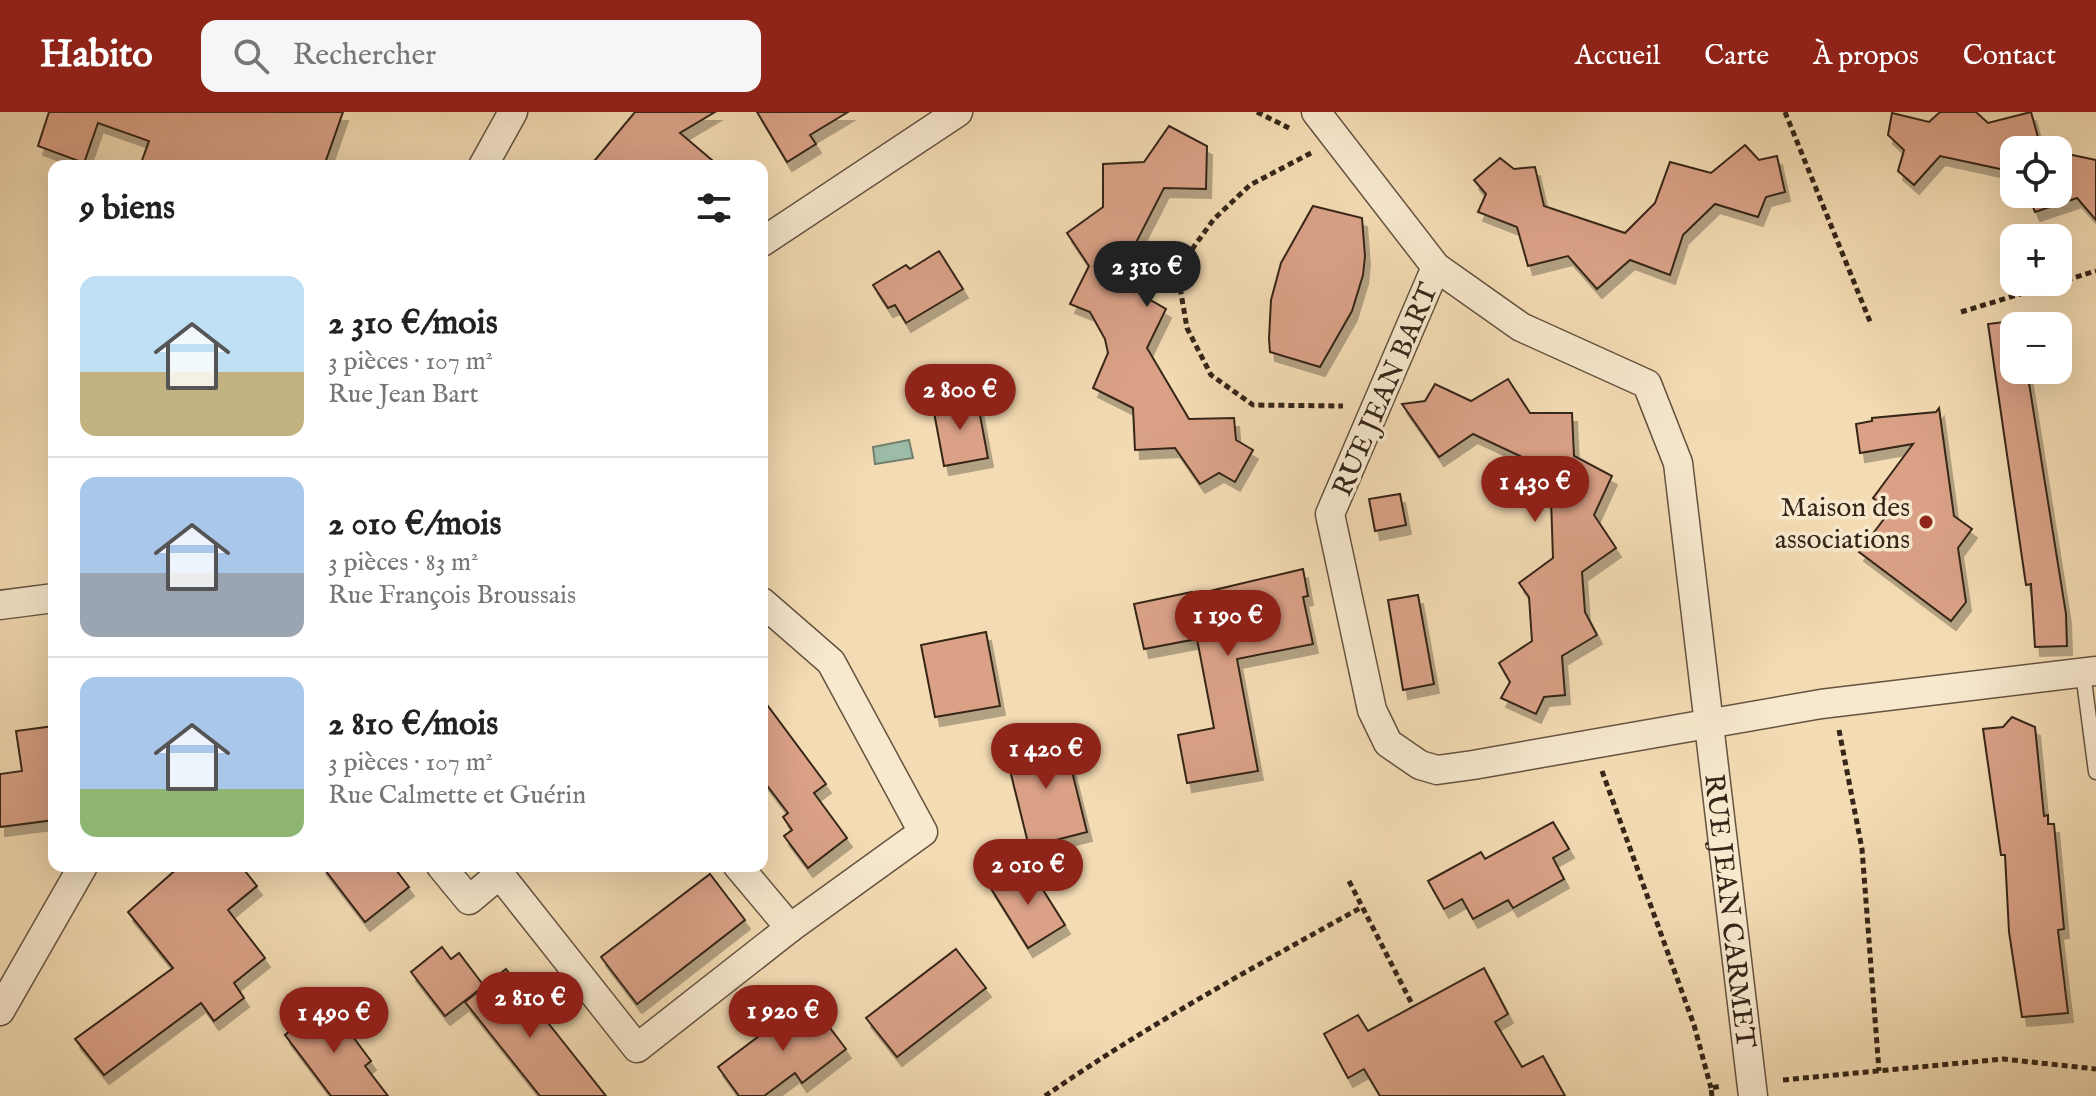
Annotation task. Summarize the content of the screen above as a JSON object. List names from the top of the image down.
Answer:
{
  "streets": {
    "street": ["RUE JEAN BART", "RUE JEAN CARMET"]
  },
  "crossings": [
    ["RUE JEAN BART", "RUE JEAN CARMET"]
  ],
  "places": ["Maison des associations"],
  "page": {
    "header": "Habito",
    "search": "Rechercher",
    "nav": [
      "Accueil",
      "Carte",
      "À propos",
      "Contact"
    ],
    "map_buttons": ["+", "−"],
    "heading": "9 biens",
    "price": [
      "2 310 €",
      "2 800 €",
      "1 430 €",
      "1 190 €",
      "1 420 €",
      "2 010 €",
      "2 810 €",
      "1 920 €",
      "1 490 €"
    ],
    "list": [
      {
        "name": "2 310 €/mois",
        "note": "3 pièces · 107 m² · Rue Jean Bart"
      },
      {
        "name": "2 010 €/mois",
        "note": "3 pièces · 83 m² · Rue François Broussais"
      },
      {
        "name": "2 810 €/mois",
        "note": "3 pièces · 107 m² · Rue Calmette et Guérin"
      }
    ]
  }
}
